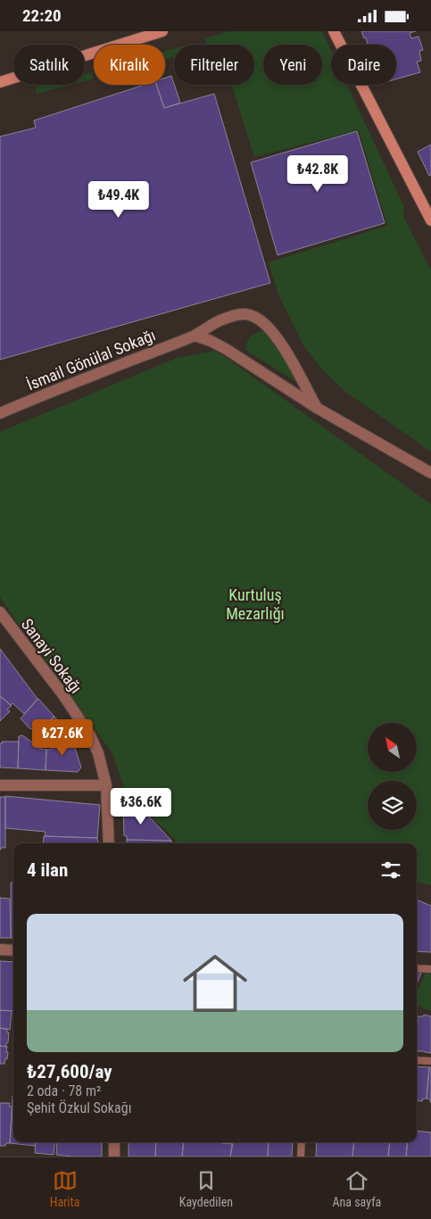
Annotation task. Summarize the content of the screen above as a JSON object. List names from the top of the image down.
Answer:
{
  "streets": {
    "street": ["İsmail Gönülal Sokağı", "Sanayi Sokağı"]
  },
  "parks": ["Kurtuluş Mezarlığı"],
  "north": "top left",
  "page": {
    "status": "22:20",
    "chip": [
      "Satılık",
      "Kiralık",
      "Filtreler",
      "Yeni",
      "Daire"
    ],
    "price": [
      "₺42.8K",
      "₺49.4K",
      "₺27.6K",
      "₺36.6K"
    ],
    "heading": "4 ilan",
    "list": [
      {
        "name": "₺27,600/ay",
        "note": "2 oda · 78 m² · Şehit Özkul Sokağı"
      }
    ],
    "tabs": ["Harita", "Kaydedilen", "Ana sayfa"]
  }
}
